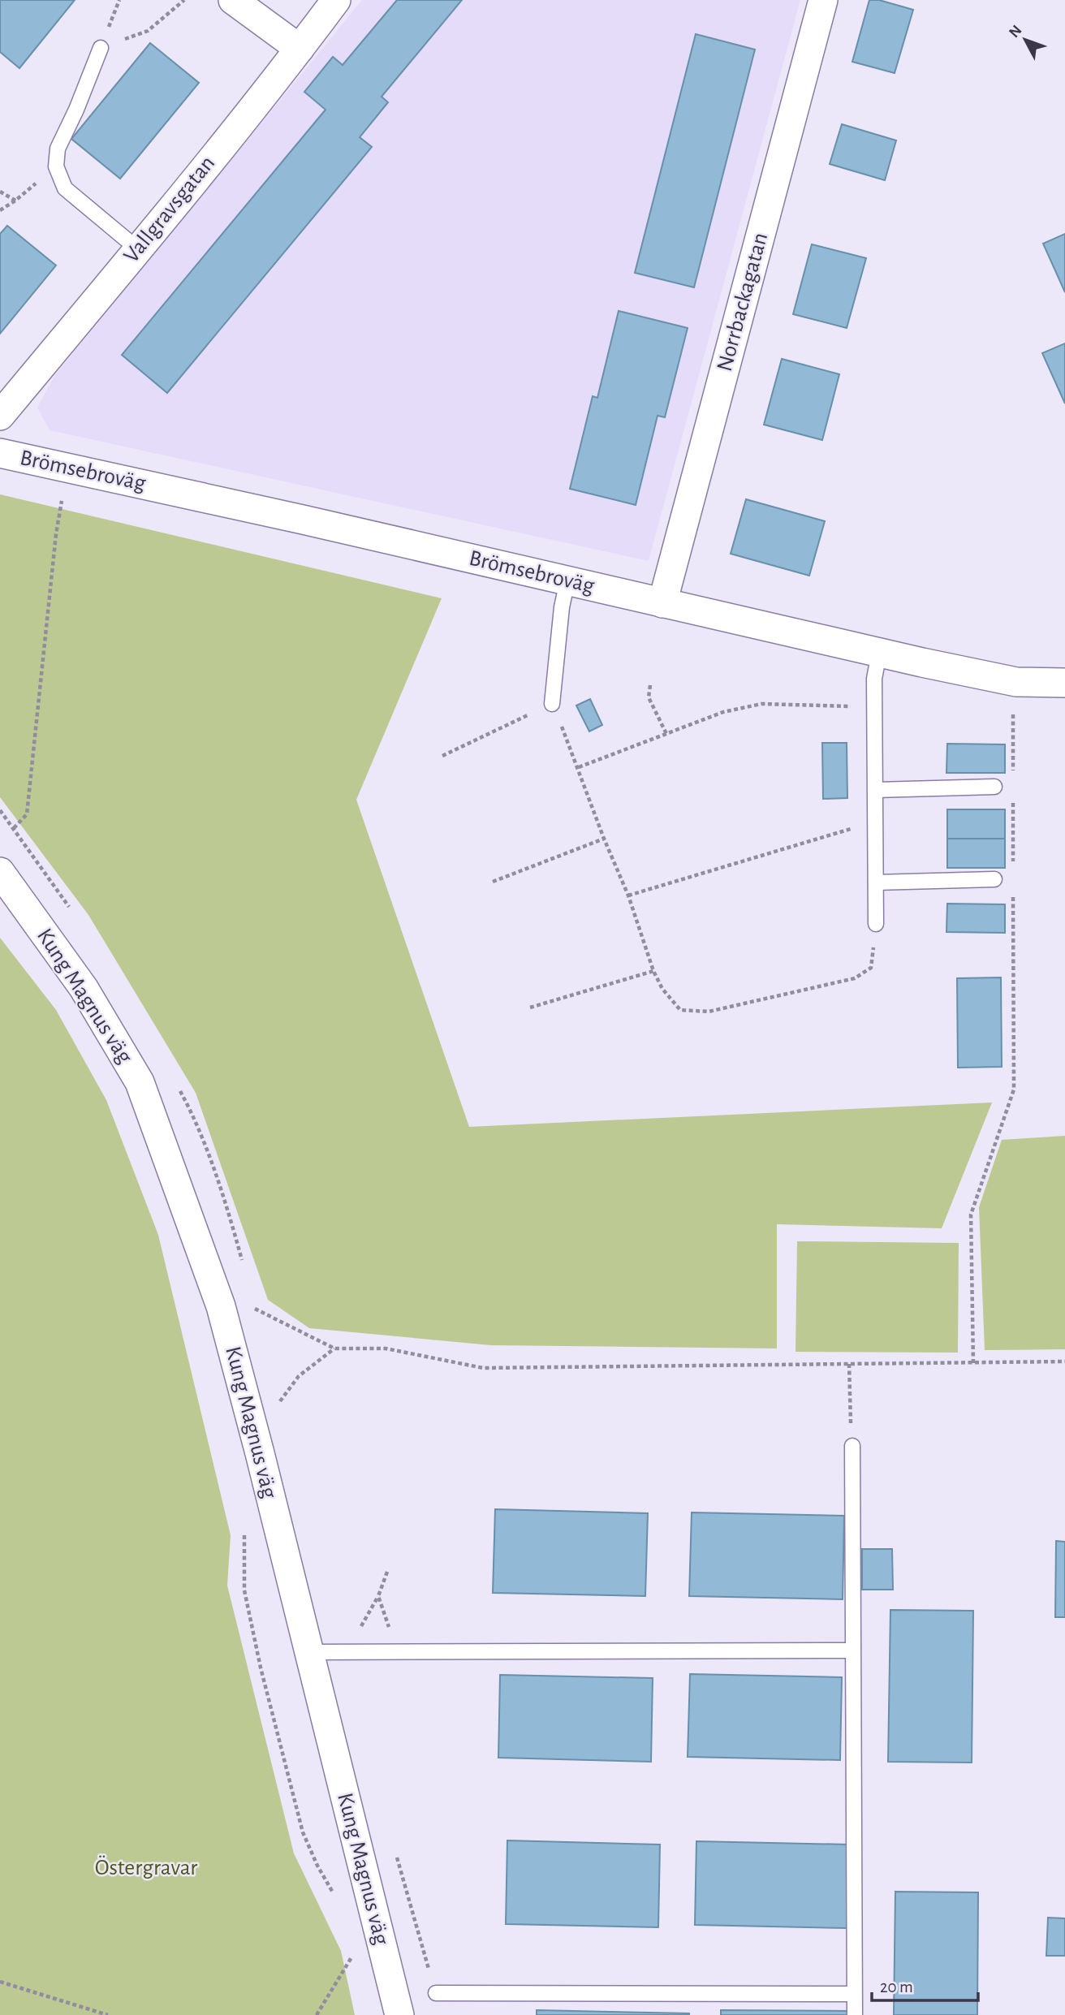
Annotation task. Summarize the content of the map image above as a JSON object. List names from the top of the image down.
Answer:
{
  "streets": {
    "street": [
      "Vallgravsgatan",
      "Norrbackagatan",
      "Brömsebroväg",
      "Kung Magnus väg"
    ]
  },
  "crossings": [
    ["Norrbackagatan", "Brömsebroväg"]
  ],
  "parks": ["Östergravar"],
  "scale_bar": "20 m",
  "north": "top left"
}
